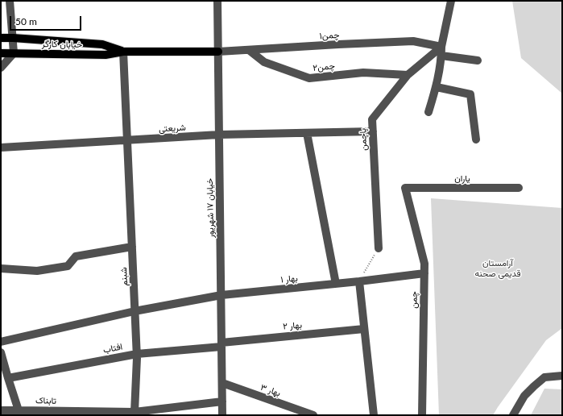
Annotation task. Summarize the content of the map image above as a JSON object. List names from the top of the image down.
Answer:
{
  "streets": {
    "main road": ["خیابان کارگر"],
    "street": [
      "چمن۱",
      "چمن۲",
      "شریعتی",
      "پاچمن",
      "یاران",
      "خیابان ۱۷ شهریور",
      "شبنم",
      "بهار ۱",
      "چمن",
      "بهار ۲",
      "افتاب",
      "بهار ۳",
      "تابناک"
    ]
  },
  "crossings": [
    ["چمن۱", "خیابان کارگر"],
    ["چمن۱", "چمن۲"],
    ["چمن۱", "پاچمن"],
    ["چمن۱", "خیابان ۱۷ شهریور"],
    ["خیابان کارگر", "خیابان ۱۷ شهریور"],
    ["خیابان کارگر", "شبنم"],
    ["چمن۲", "پاچمن"],
    ["شریعتی", "پاچمن"],
    ["شریعتی", "خیابان ۱۷ شهریور"],
    ["شریعتی", "شبنم"],
    ["یاران", "چمن"],
    ["خیابان ۱۷ شهریور", "بهار ۱"],
    ["خیابان ۱۷ شهریور", "بهار ۲"],
    ["خیابان ۱۷ شهریور", "افتاب"],
    ["خیابان ۱۷ شهریور", "بهار ۳"],
    ["شبنم", "بهار ۱"],
    ["شبنم", "افتاب"],
    ["شبنم", "تابناک"],
    ["بهار ۱", "چمن"],
    ["بهار ۲", "افتاب"]
  ],
  "parks": ["آرامستان قدیمی صحنه"],
  "scale_bar": "50 m"
}
